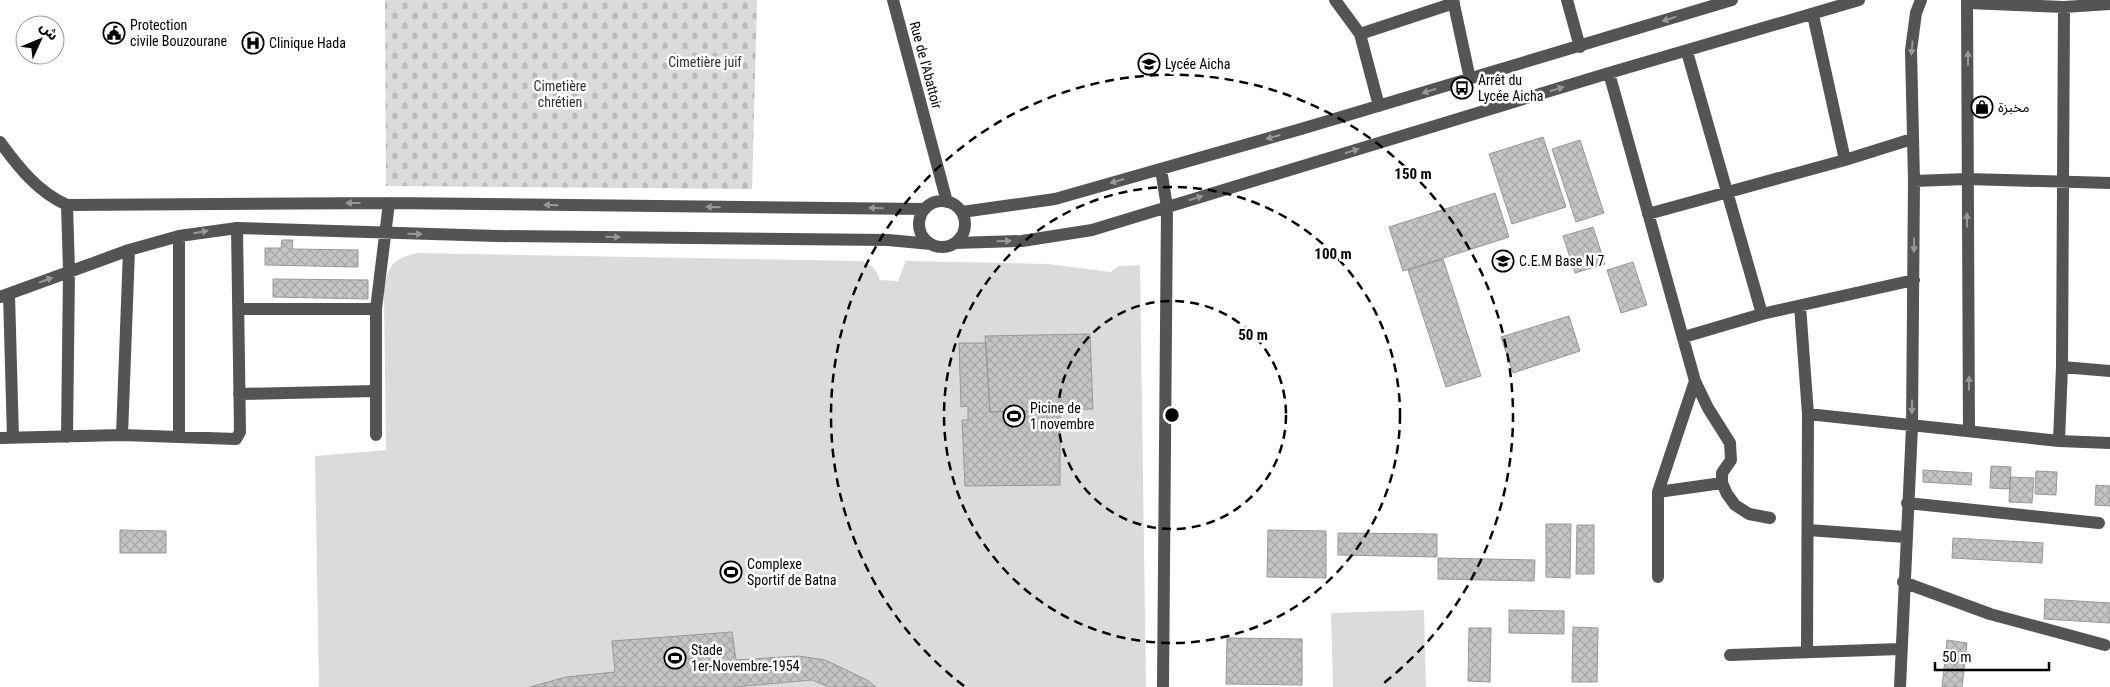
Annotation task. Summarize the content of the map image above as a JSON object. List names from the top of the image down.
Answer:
{
  "streets": {
    "street": ["Rue de l'Abattoir"]
  },
  "parks": ["Cimetière juif", "Cimetière chrétien"],
  "places": {
    "public building": ["Protection civile Bouzourane"],
    "hospital": ["Clinique Hada"],
    "school or university": ["Lycée Aicha", "C.E.M Base N 7"],
    "bus stop": ["Arrêt du Lycée Aicha"],
    "shop": ["مخبزة"],
    "sports": ["Picine de 1 novembre", "Complexe Sportif de Batna", "Stade 1er-Novembre-1954"]
  },
  "scale_bar": "50 m",
  "north": "top right",
  "rings": ["150 m", "100 m", "50 m"]
}
